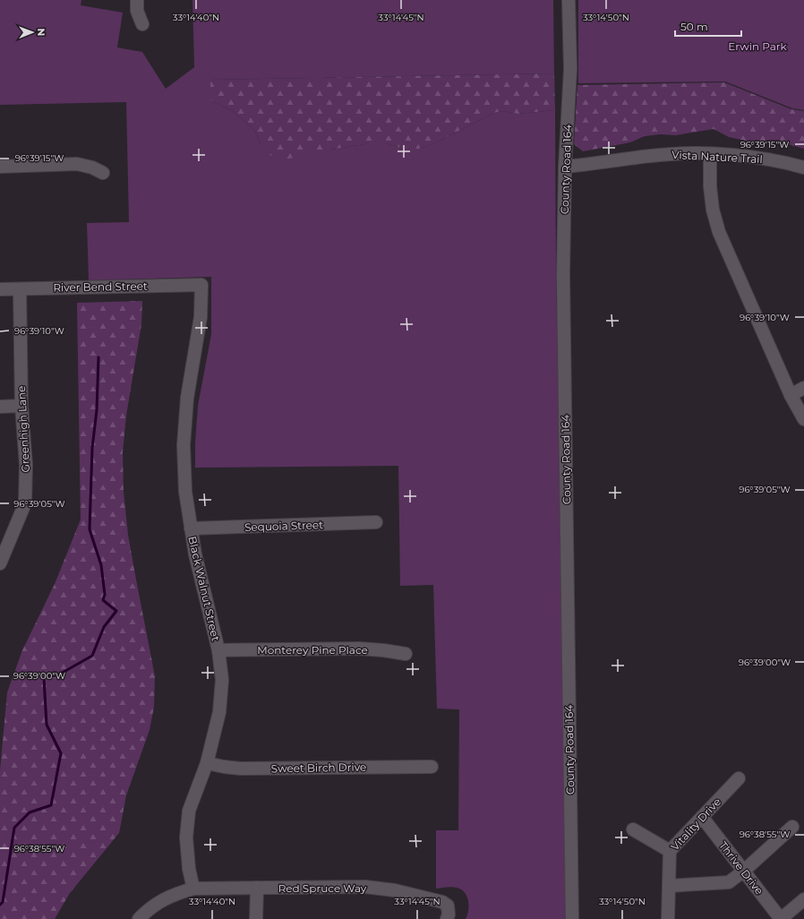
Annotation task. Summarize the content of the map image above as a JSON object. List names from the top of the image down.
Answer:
{
  "streets": {
    "street": [
      "Vista Nature Trail",
      "County Road 164",
      "River Bend Street",
      "Greenhigh Lane",
      "Sequoia Street",
      "Black Walnut Street",
      "Monterey Pine Place",
      "Sweet Birch Drive",
      "Vitality Drive",
      "Thrive Drive",
      "Red Spruce Way"
    ]
  },
  "crossings": [
    ["Vista Nature Trail", "County Road 164"],
    ["River Bend Street", "Greenhigh Lane"],
    ["River Bend Street", "Black Walnut Street"],
    ["Sequoia Street", "Black Walnut Street"],
    ["Black Walnut Street", "Monterey Pine Place"],
    ["Black Walnut Street", "Sweet Birch Drive"],
    ["Black Walnut Street", "Red Spruce Way"],
    ["Vitality Drive", "Thrive Drive"]
  ],
  "parks": ["Erwin Park"],
  "scale_bar": "50 m",
  "north": "right",
  "coordinates": [
    "33°14'40\"N",
    "33°14'45\"N",
    "33°14'50\"N",
    "96°39'15\"W",
    "96°39'10\"W",
    "96°39'05\"W",
    "96°39'00\"W",
    "96°38'55\"W"
  ]
}
